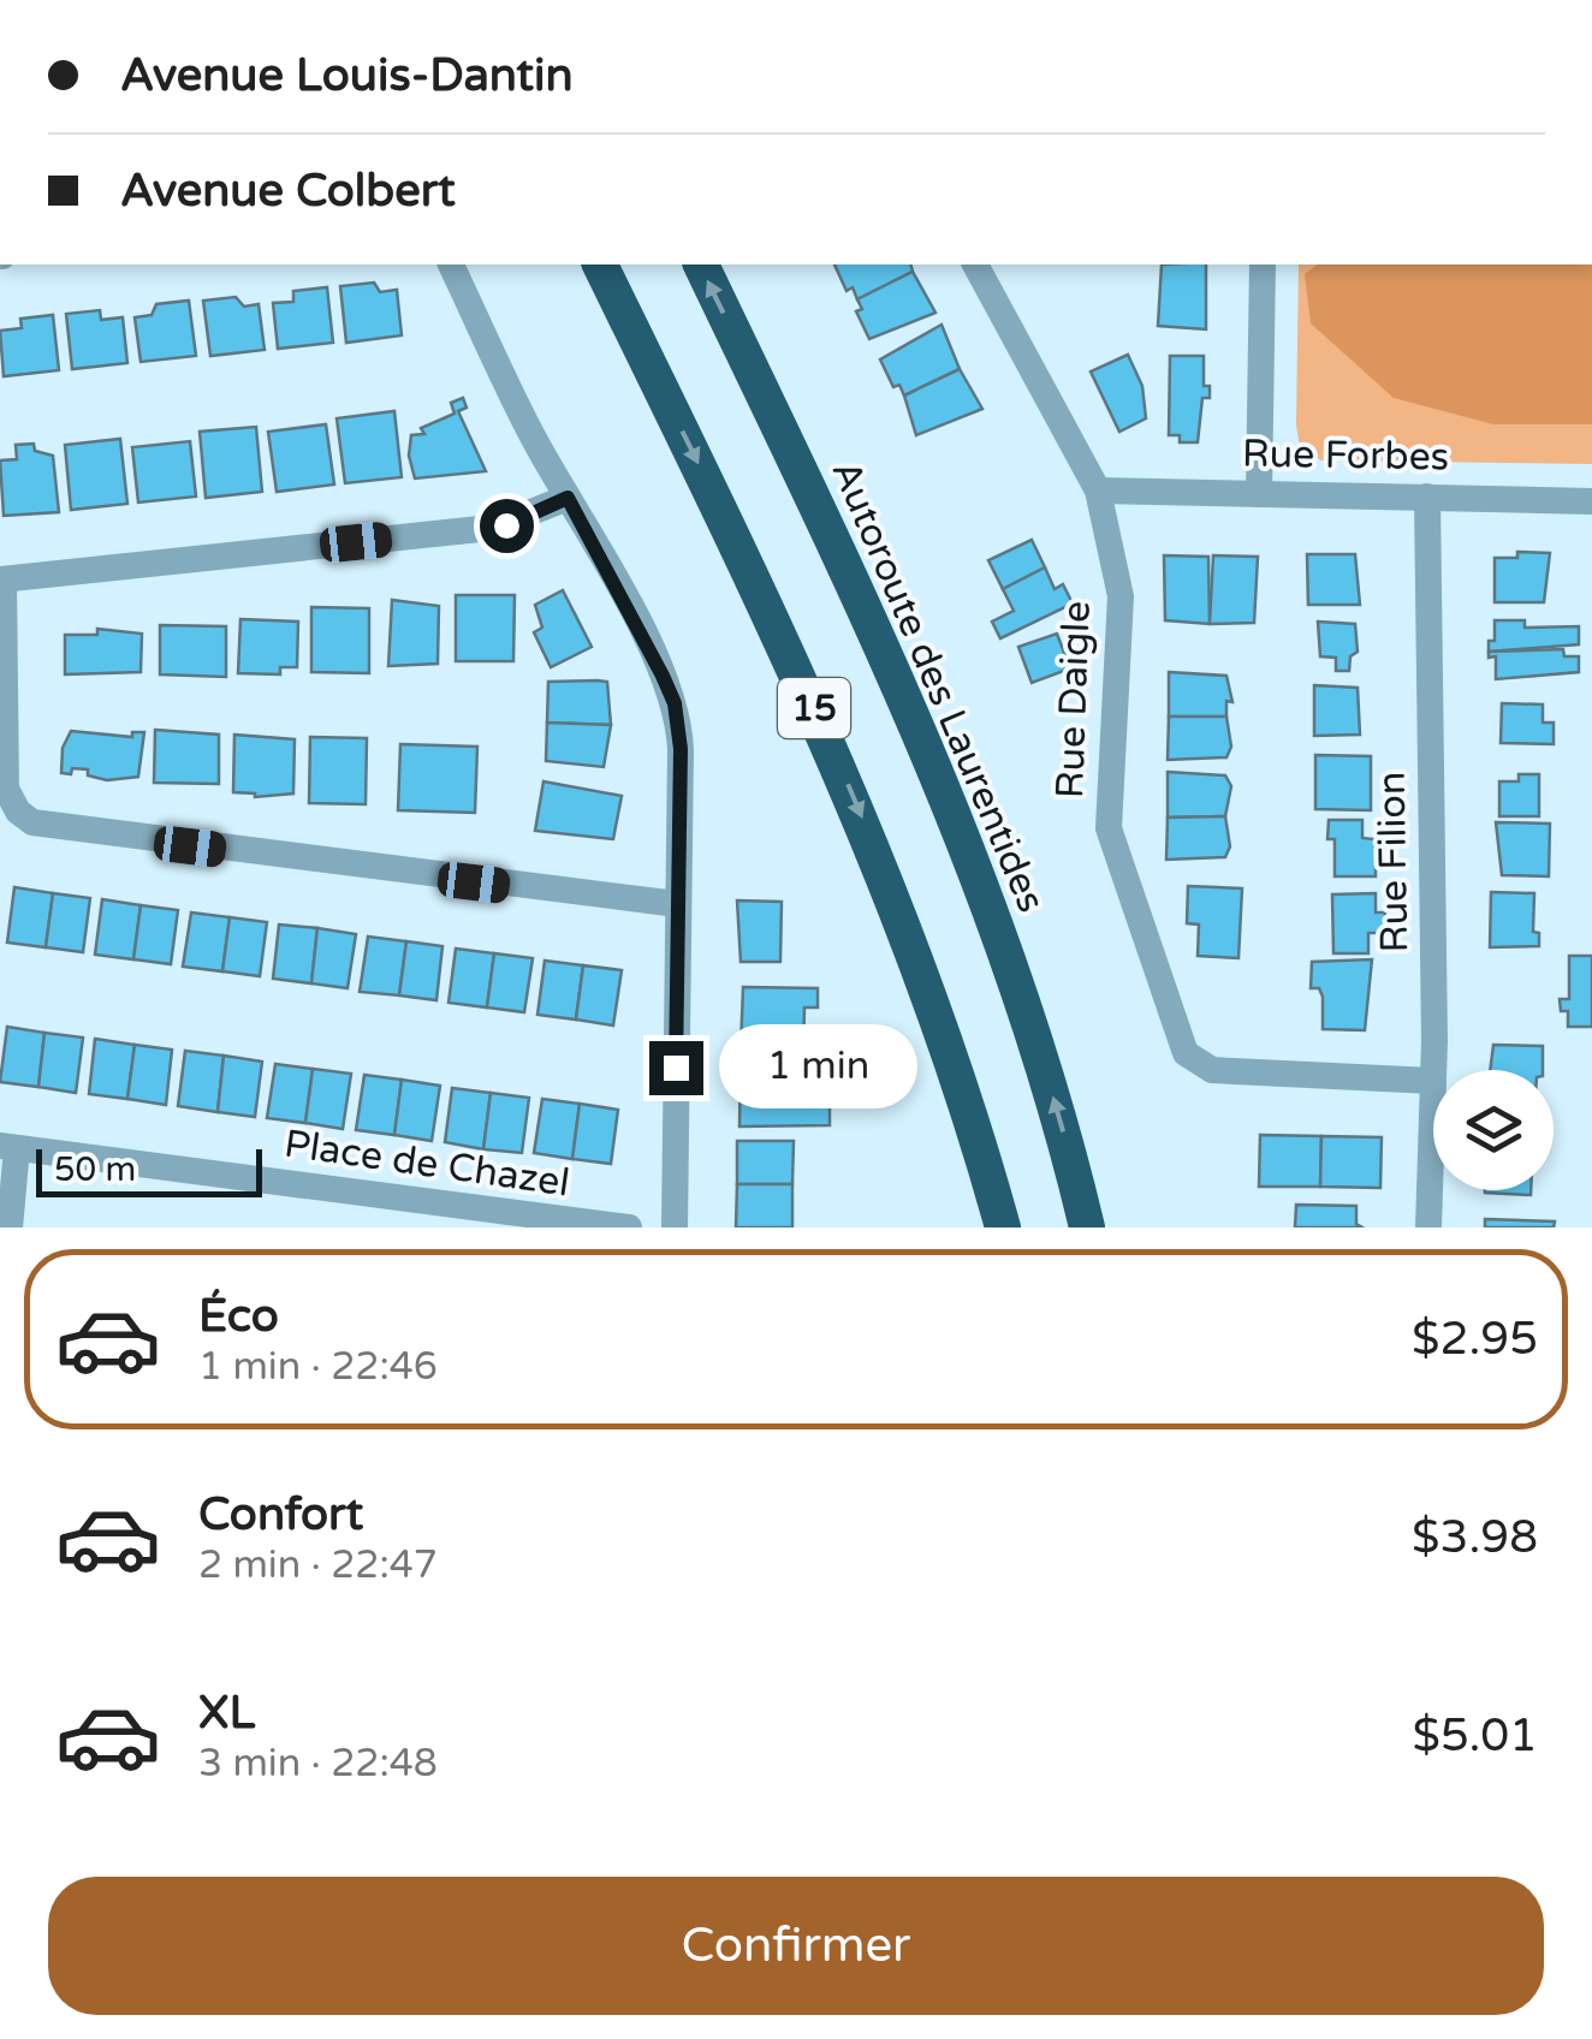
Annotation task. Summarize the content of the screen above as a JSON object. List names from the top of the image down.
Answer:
{
  "streets": {
    "highway": ["Autoroute des Laurentides", "15"],
    "street": [
      "Rue Forbes",
      "Rue Daigle",
      "Rue Filion",
      "Place de Chazel"
    ]
  },
  "crossings": [
    ["Rue Forbes", "Rue Daigle"],
    ["Rue Forbes", "Rue Filion"],
    ["Rue Daigle", "Rue Filion"]
  ],
  "scale_bar": "50 m",
  "page": {
    "banner": ["Avenue Louis-Dantin", "Avenue Colbert"],
    "bubble": "1 min",
    "scale": "50 m",
    "list": [
      {
        "name": "Éco",
        "note": "1 min · 22:46",
        "value": "$2.95"
      },
      {
        "name": "Confort",
        "note": "2 min · 22:47",
        "value": "$3.98"
      },
      {
        "name": "XL",
        "note": "3 min · 22:48",
        "value": "$5.01"
      }
    ],
    "buttons": "Confirmer"
  }
}
